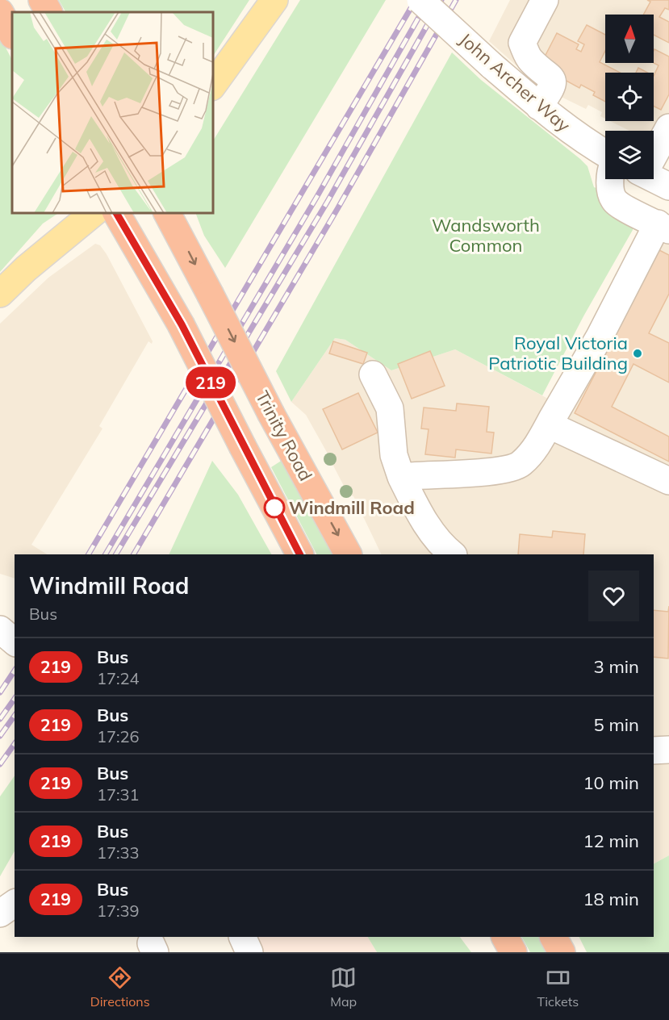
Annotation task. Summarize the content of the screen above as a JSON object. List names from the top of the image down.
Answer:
{
  "streets": {
    "highway": ["Trinity Road"],
    "street": ["John Archer Way"]
  },
  "parks": ["Wandsworth Common"],
  "places": ["Royal Victoria Patriotic Building", "Windmill Road"],
  "lines": ["bus line 219"],
  "north": "top",
  "page": {
    "on_map": "219",
    "heading": ["Windmill Road", "Bus"],
    "list": [
      {
        "mark": "219",
        "name": "Bus",
        "note": "17:24",
        "value": "3 min"
      },
      {
        "mark": "219",
        "name": "Bus",
        "note": "17:26",
        "value": "5 min"
      },
      {
        "mark": "219",
        "name": "Bus",
        "note": "17:31",
        "value": "10 min"
      },
      {
        "mark": "219",
        "name": "Bus",
        "note": "17:33",
        "value": "12 min"
      },
      {
        "mark": "219",
        "name": "Bus",
        "note": "17:39",
        "value": "18 min"
      }
    ],
    "tabs": ["Directions", "Map", "Tickets"]
  }
}
